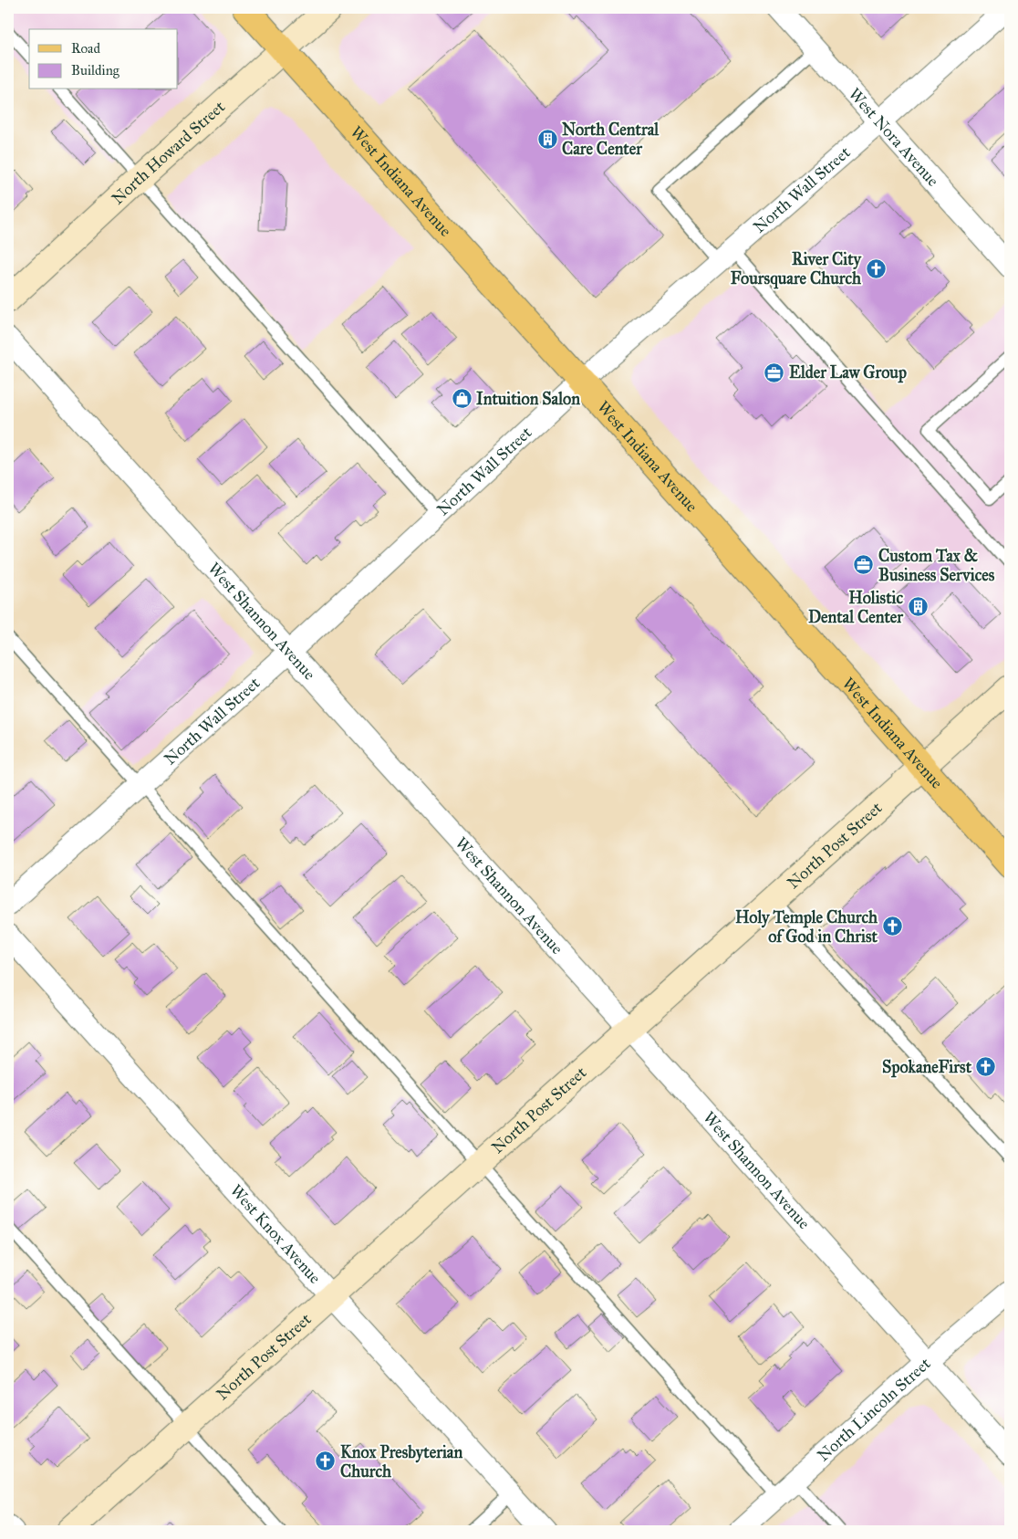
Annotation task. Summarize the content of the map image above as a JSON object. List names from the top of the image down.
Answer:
{
  "streets": {
    "main road": ["West Indiana Avenue"],
    "street": [
      "West Nora Avenue",
      "North Howard Street",
      "North Wall Street",
      "West Shannon Avenue",
      "North Post Street",
      "West Knox Avenue",
      "North Lincoln Street"
    ]
  },
  "crossings": [
    ["West Nora Avenue", "North Wall Street"],
    ["North Howard Street", "West Indiana Avenue"],
    ["West Indiana Avenue", "North Wall Street"],
    ["West Indiana Avenue", "North Post Street"],
    ["North Wall Street", "West Shannon Avenue"],
    ["West Shannon Avenue", "North Post Street"],
    ["West Shannon Avenue", "North Lincoln Street"],
    ["North Post Street", "West Knox Avenue"]
  ],
  "places": {
    "building": ["North Central Care Center", "Holistic Dental Center"],
    "church": [
      "River City Foursquare Church",
      "Holy Temple Church of God in Christ",
      "SpokaneFirst",
      "Knox Presbyterian Church"
    ],
    "office": ["Elder Law Group", "Custom Tax & Business Services"],
    "shop": ["Intuition Salon"]
  },
  "legend": ["Road", "Building"]
}
